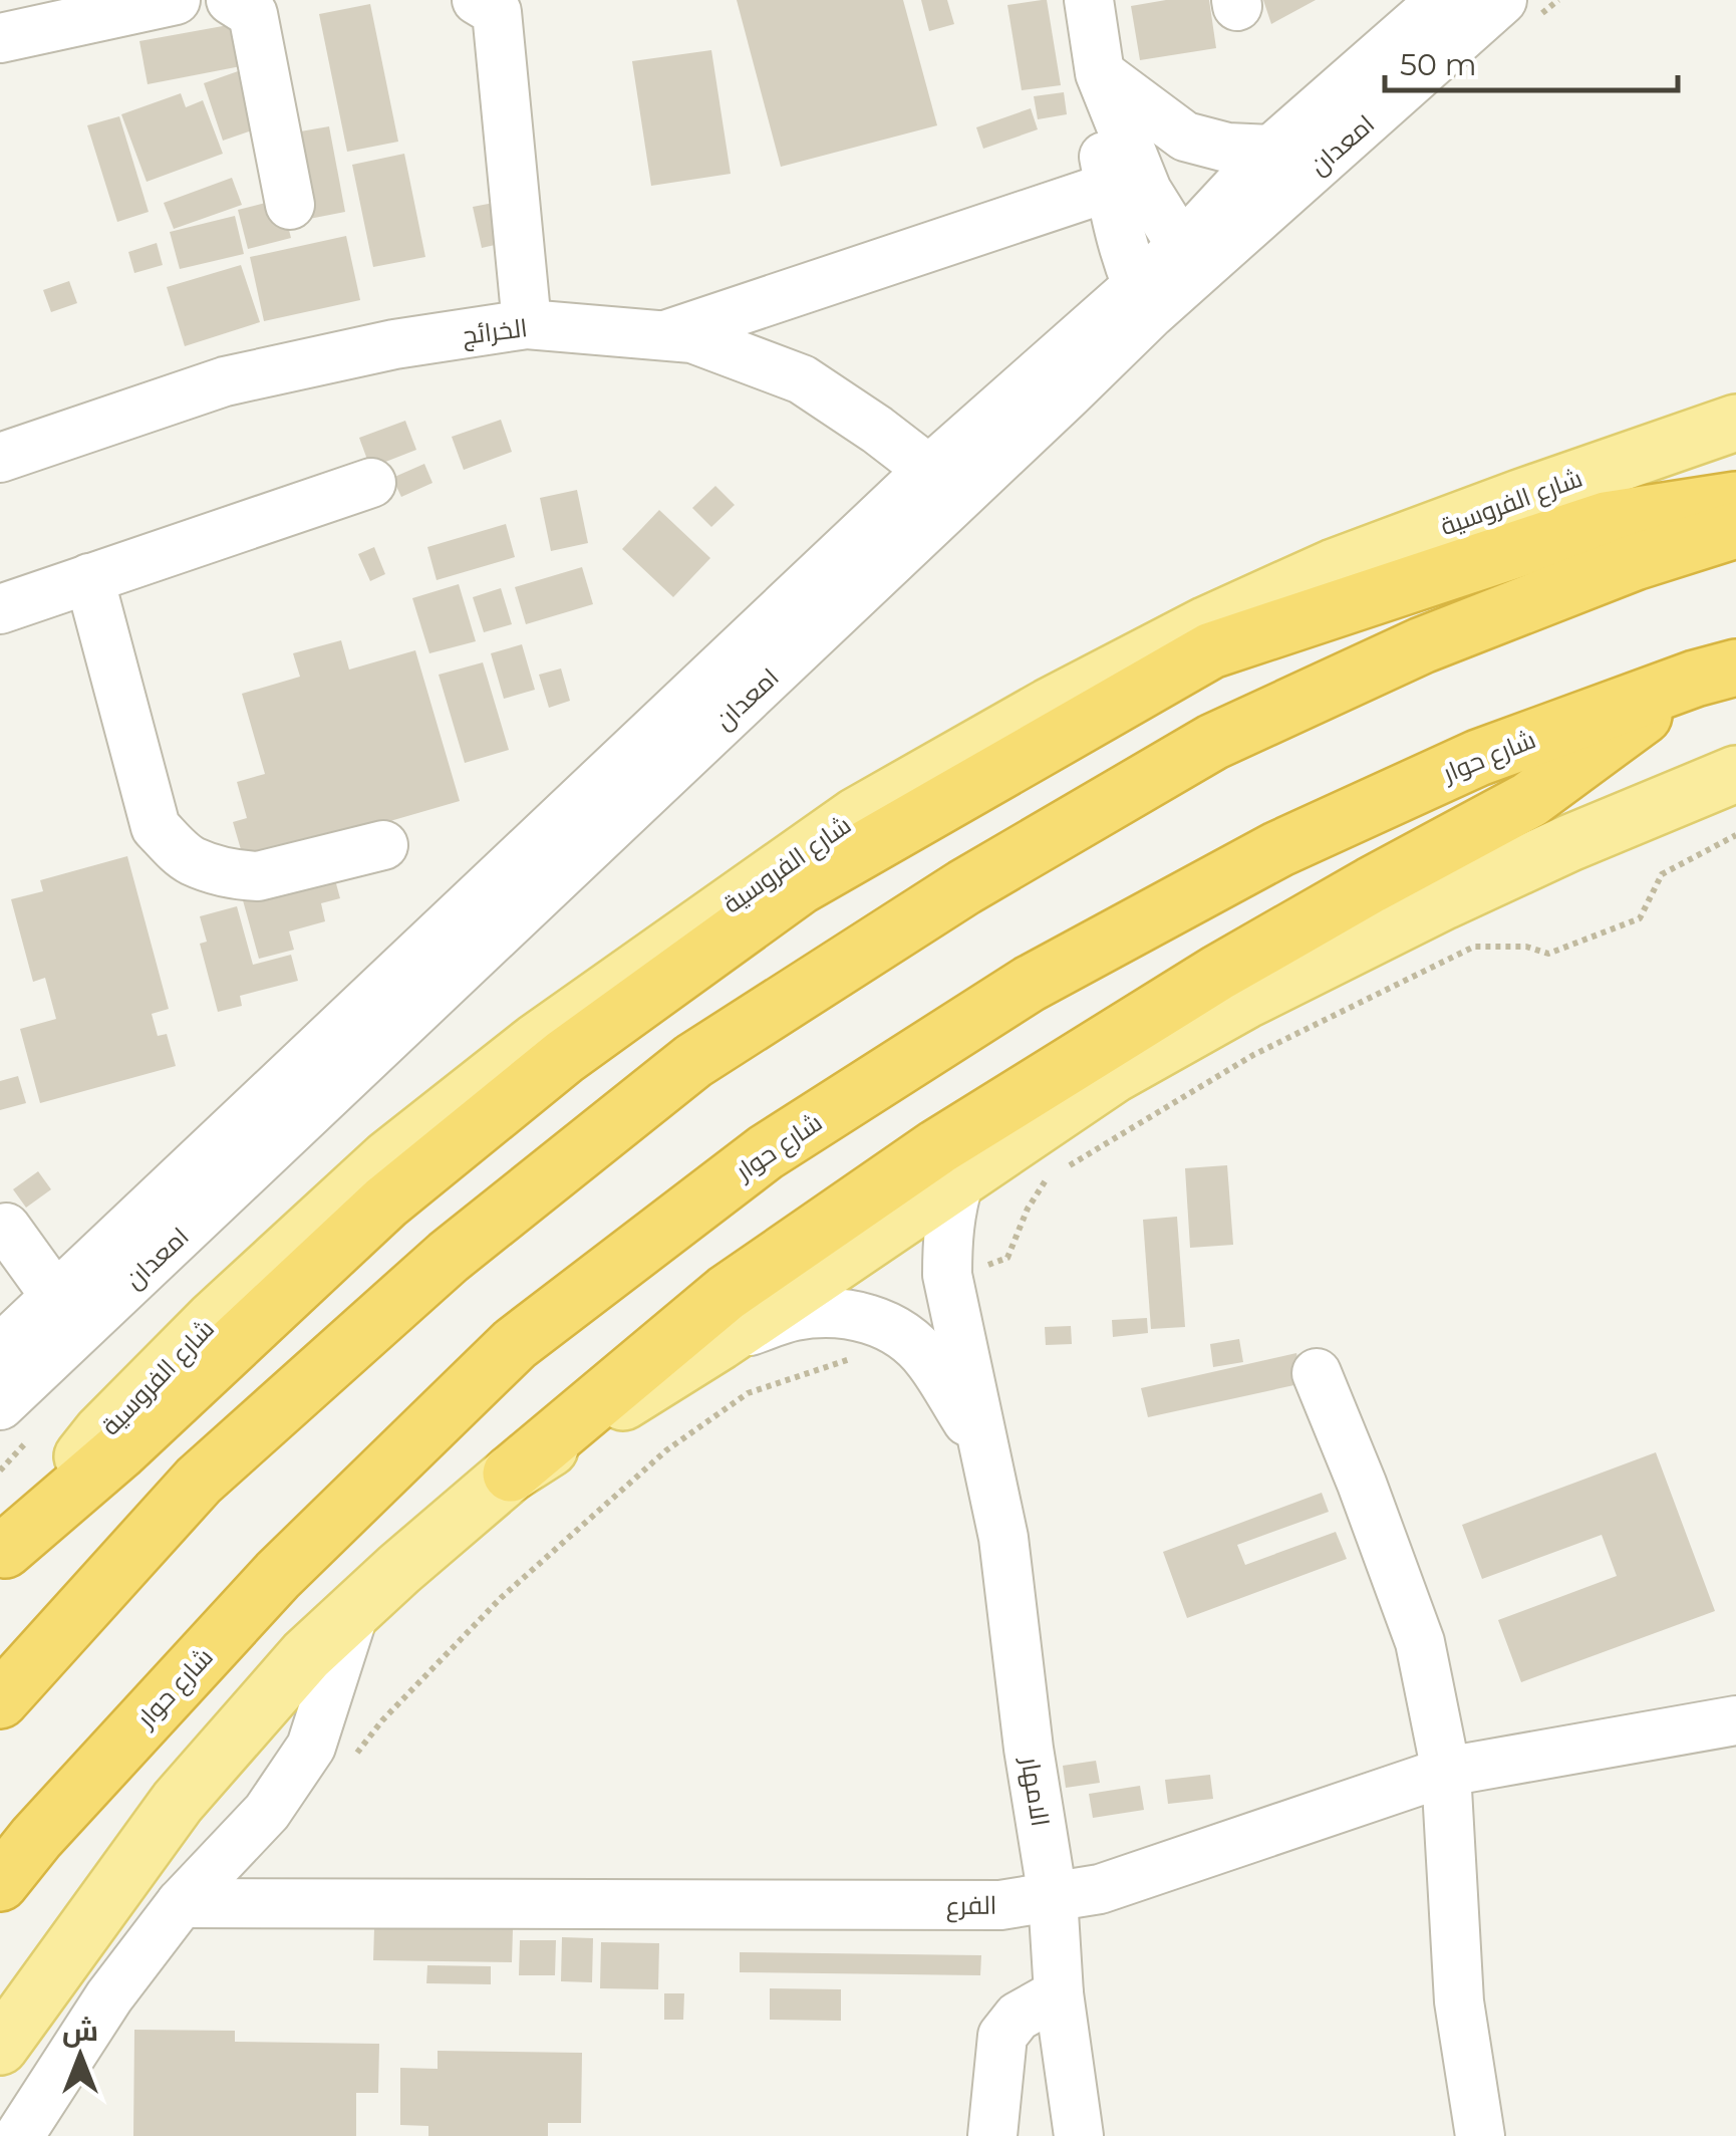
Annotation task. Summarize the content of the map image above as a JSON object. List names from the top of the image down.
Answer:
{
  "streets": {
    "highway": ["شارع حوار"],
    "main road": ["شارع الفروسية"],
    "street": [
      "امعدان",
      "الخرائج",
      "الامهار",
      "الفرع"
    ]
  },
  "crossings": [
    ["امعدان", "الخرائج"],
    ["الامهار", "الفرع"]
  ],
  "scale_bar": "50 m",
  "north": "top"
}
